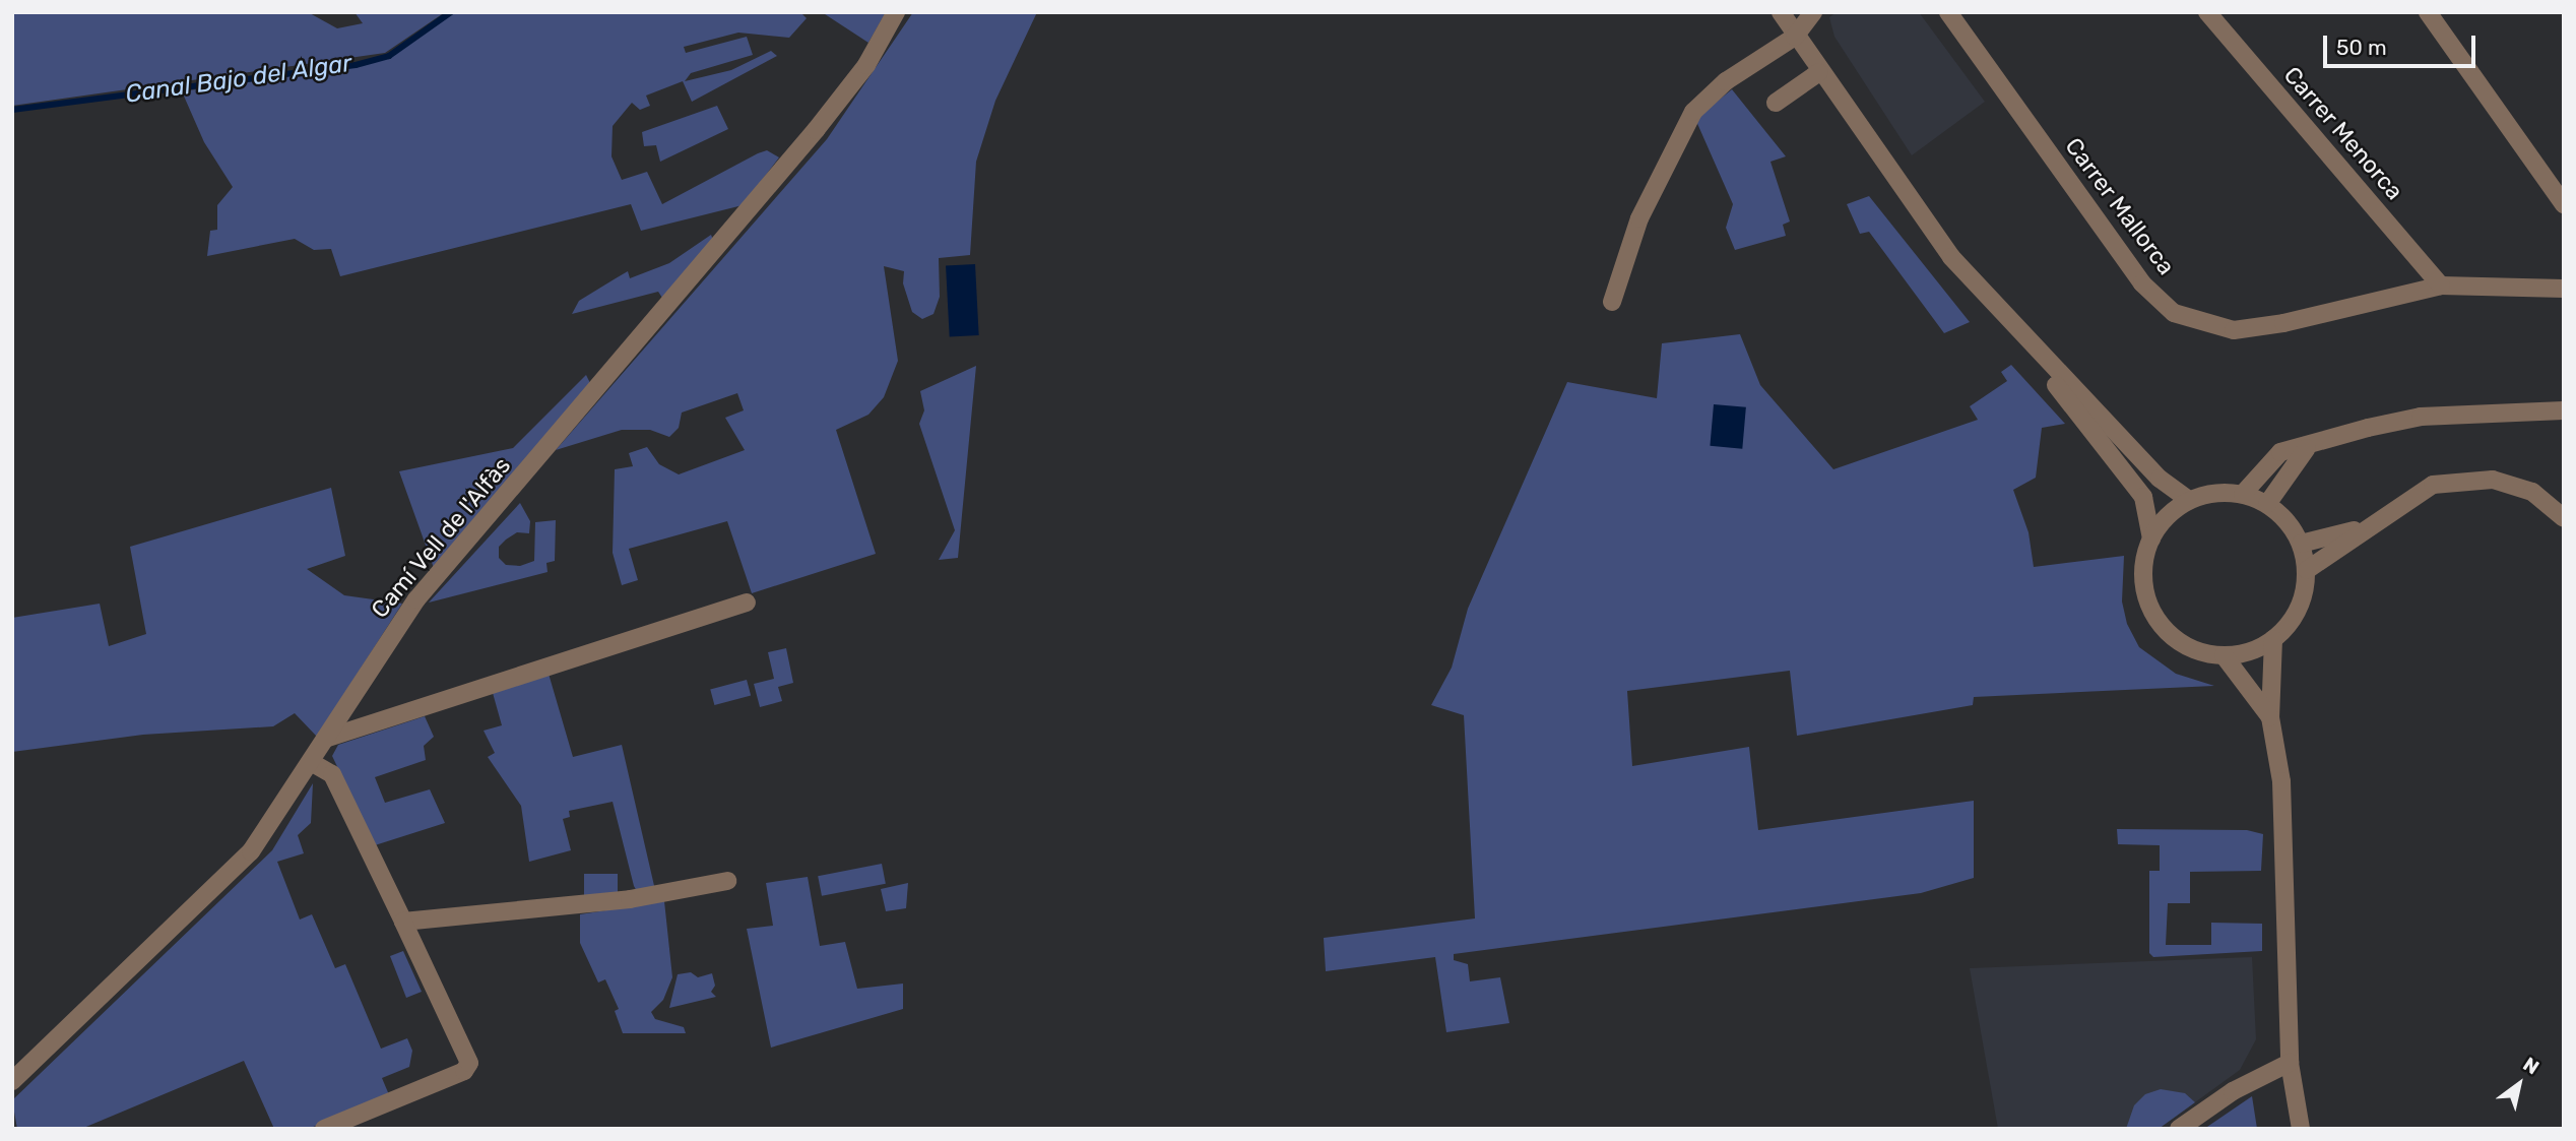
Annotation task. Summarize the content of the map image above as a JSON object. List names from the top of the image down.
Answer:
{
  "streets": {
    "street": ["Carrer Menorca", "Carrer Mallorca", "Camí Vell de l'Alfàs"]
  },
  "crossings": [
    ["Carrer Menorca", "Carrer Mallorca"]
  ],
  "water": ["Canal Bajo del Algar"],
  "scale_bar": "50 m",
  "north": "top right"
}
